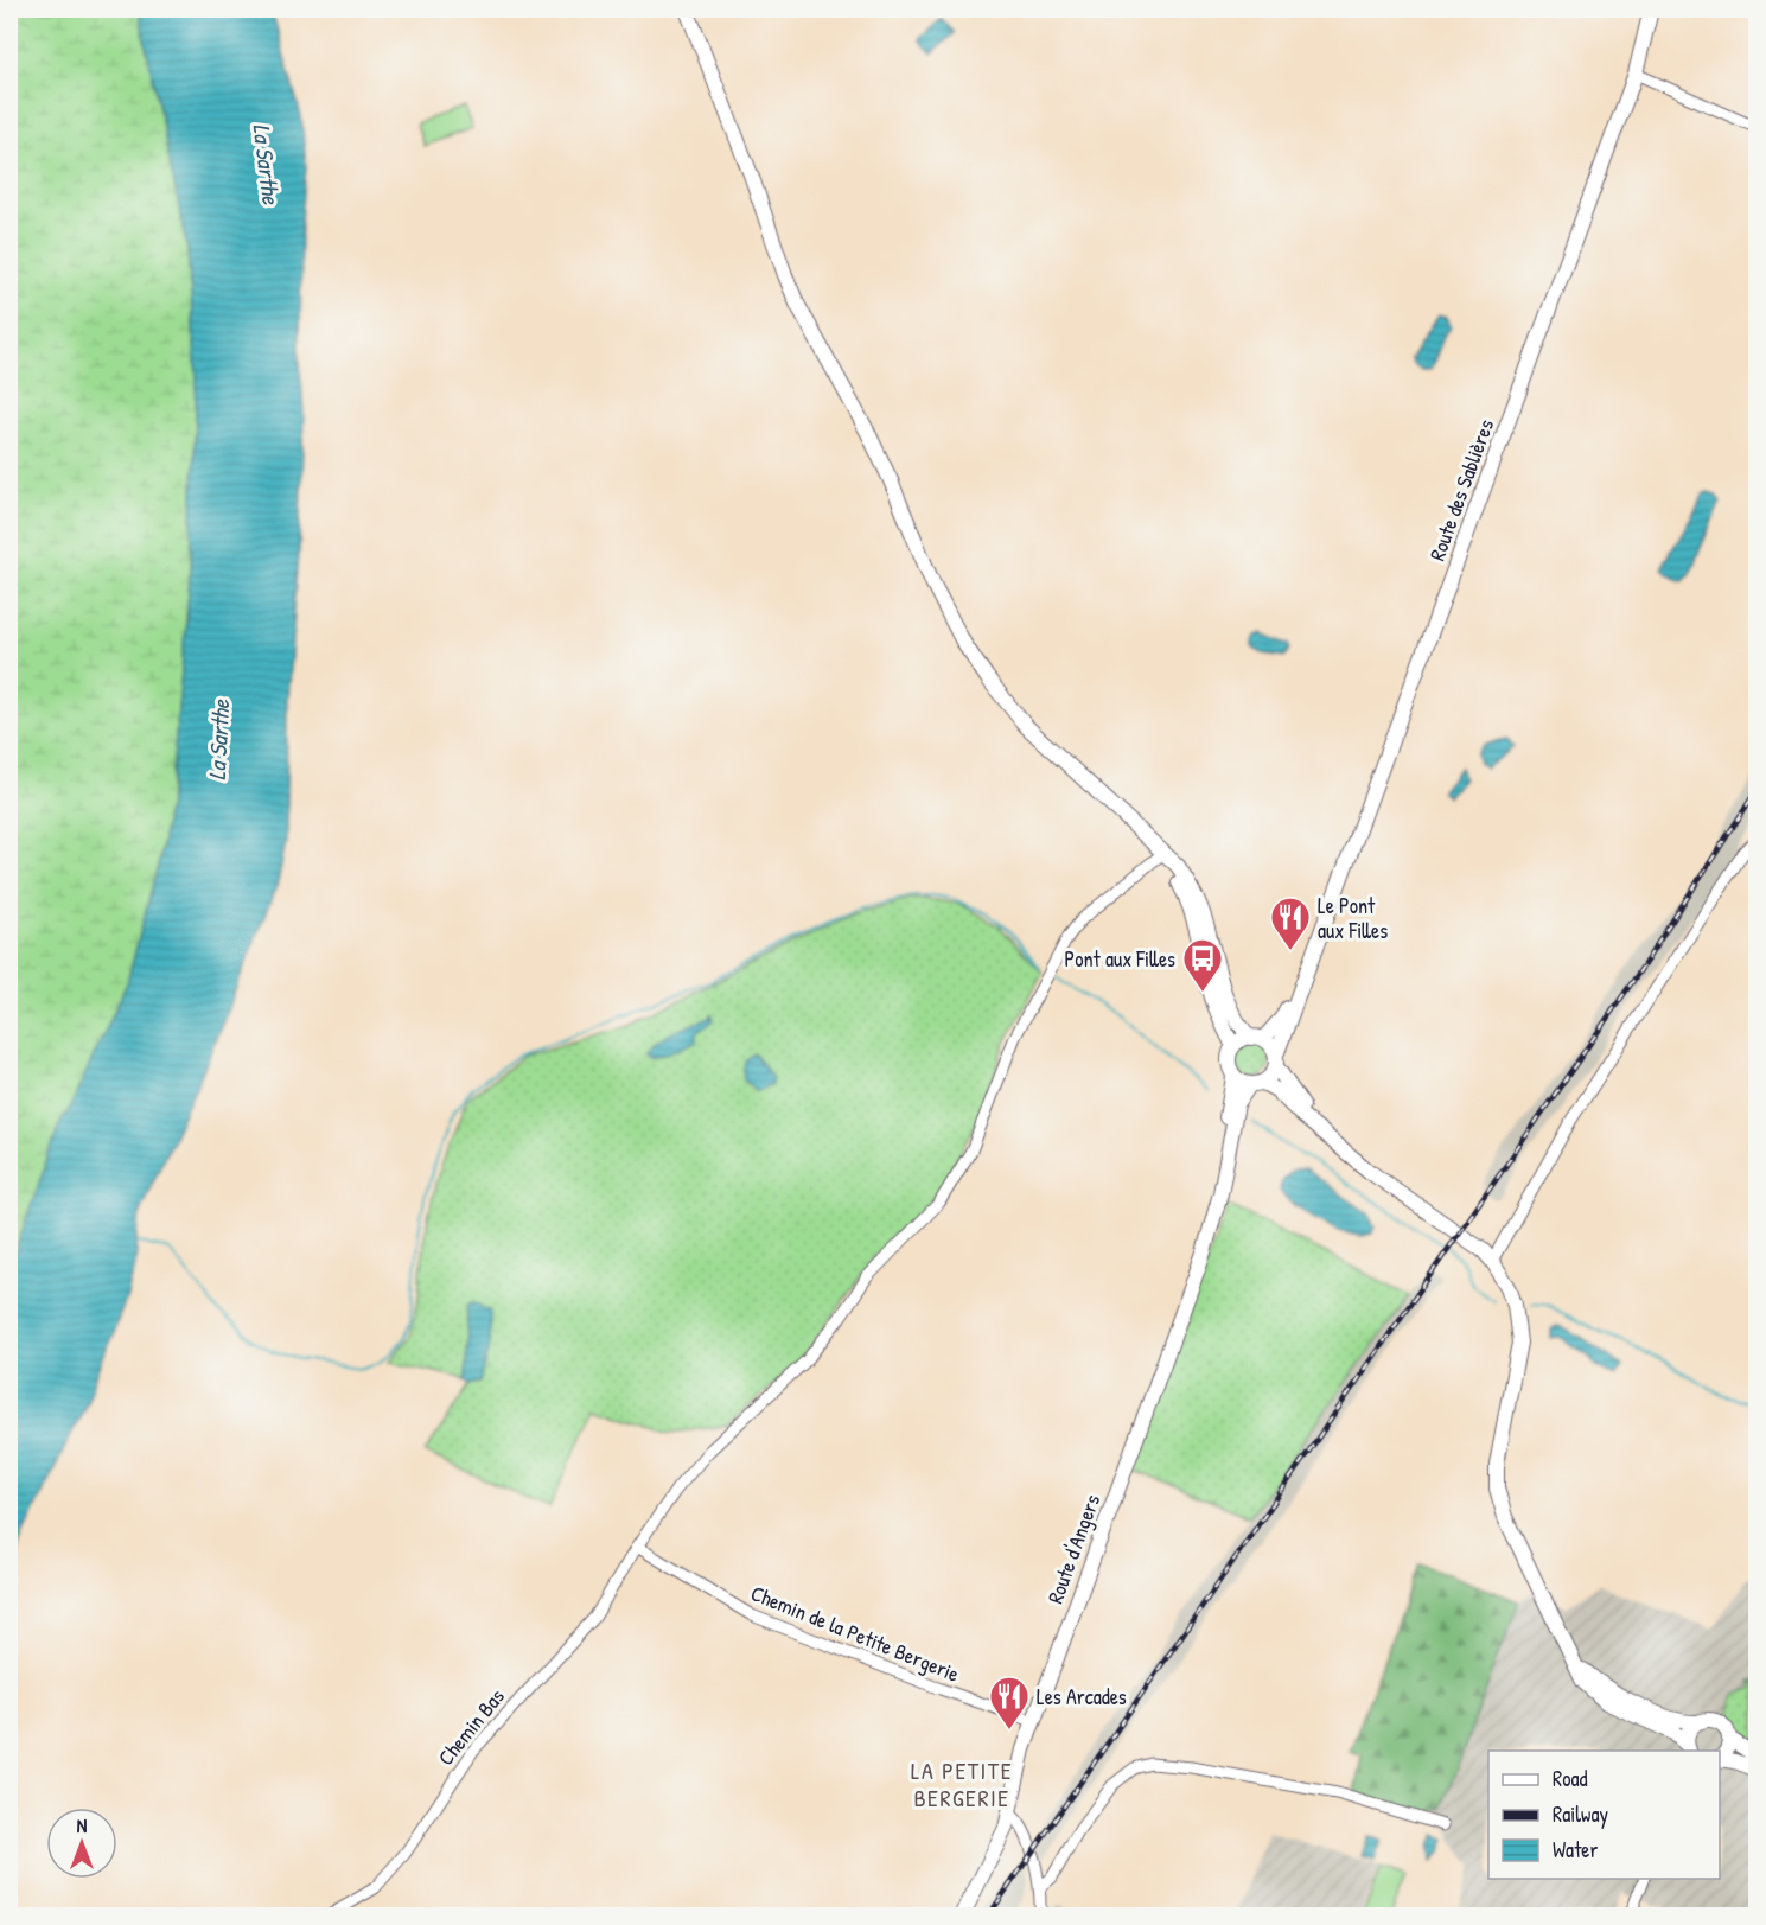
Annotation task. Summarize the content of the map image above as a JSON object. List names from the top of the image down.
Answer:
{
  "streets": {
    "street": [
      "Route des Sablières",
      "Route d'Angers",
      "Chemin de la Petite Bergerie",
      "Chemin Bas"
    ]
  },
  "crossings": [
    ["Route des Sablières", "Route d'Angers"],
    ["Route d'Angers", "Chemin de la Petite Bergerie"],
    ["Chemin de la Petite Bergerie", "Chemin Bas"]
  ],
  "districts": ["LA PETITE BERGERIE"],
  "water": ["La Sarthe"],
  "places": {
    "restaurant": ["Le Pont aux Filles", "Les Arcades"],
    "bus stop": ["Pont aux Filles"]
  },
  "legend": ["Road", "Railway", "Water"],
  "north": "top"
}
